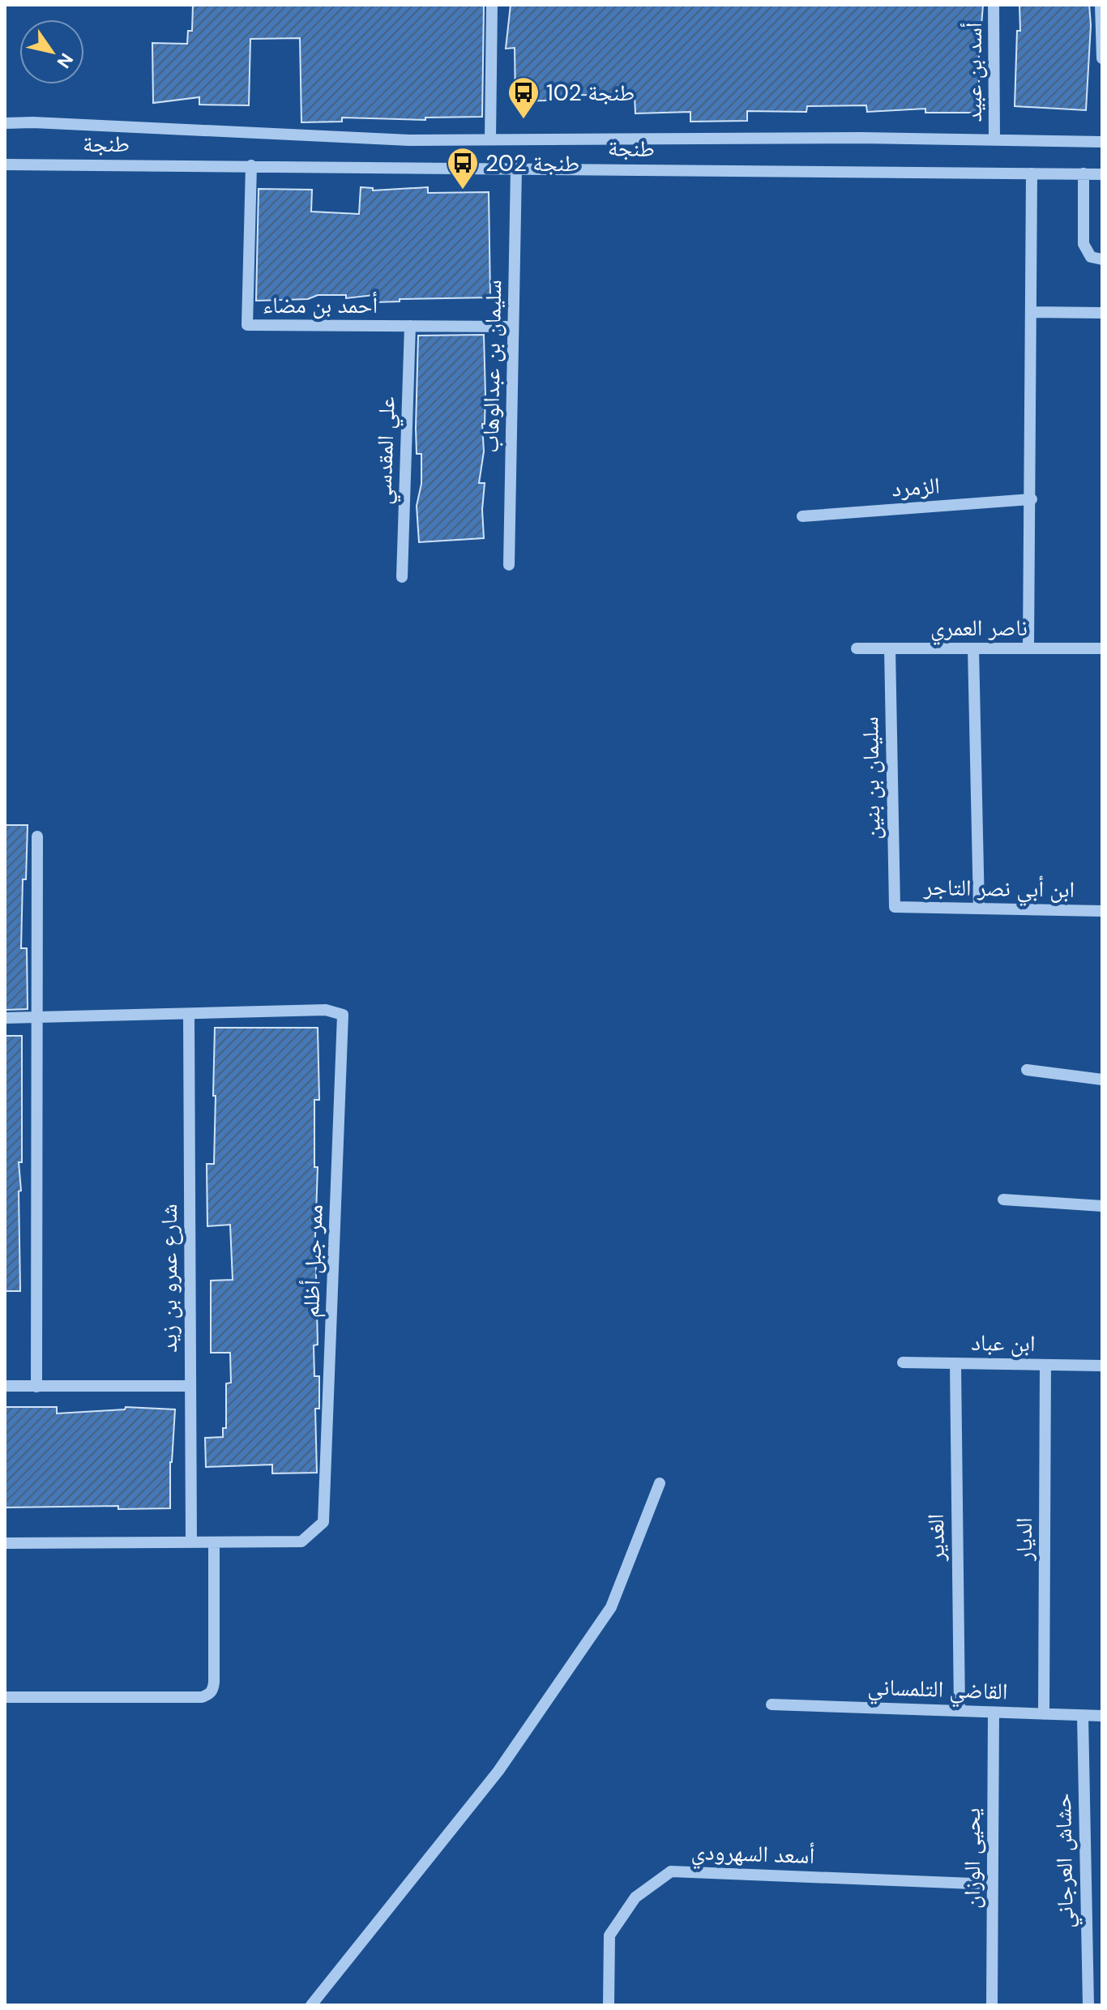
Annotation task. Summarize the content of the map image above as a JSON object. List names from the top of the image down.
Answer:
{
  "streets": {
    "street": [
      "أسد بن عبيد",
      "طنجة",
      "أحمد بن مضاء",
      "سليمان بن عبدالوهاب",
      "علي المقدسي",
      "الزمرد",
      "ناصر العمري",
      "سليمان بن بنين",
      "ابن أبي نصر التاجر",
      "ممر جبل أظلم",
      "شارع عمرو بن زيد",
      "ابن عباد",
      "الغدير",
      "الديار",
      "القاضي التلمساني",
      "أسعد السهرودي",
      "يحيى الوزان",
      "حشاش العرجاني"
    ]
  },
  "crossings": [
    ["أسد بن عبيد", "طنجة"],
    ["طنجة", "أحمد بن مضاء"],
    ["طنجة", "سليمان بن عبدالوهاب"],
    ["أحمد بن مضاء", "سليمان بن عبدالوهاب"],
    ["أحمد بن مضاء", "علي المقدسي"],
    ["ناصر العمري", "سليمان بن بنين"],
    ["سليمان بن بنين", "ابن أبي نصر التاجر"],
    ["ممر جبل أظلم", "شارع عمرو بن زيد"],
    ["ابن عباد", "الغدير"],
    ["ابن عباد", "الديار"],
    ["الغدير", "القاضي التلمساني"],
    ["الديار", "القاضي التلمساني"],
    ["القاضي التلمساني", "يحيى الوزان"],
    ["القاضي التلمساني", "حشاش العرجاني"],
    ["أسعد السهرودي", "يحيى الوزان"]
  ],
  "places": {
    "bus stop": ["طنجة 102", "طنجة 202"]
  },
  "north": "bottom right"
}
